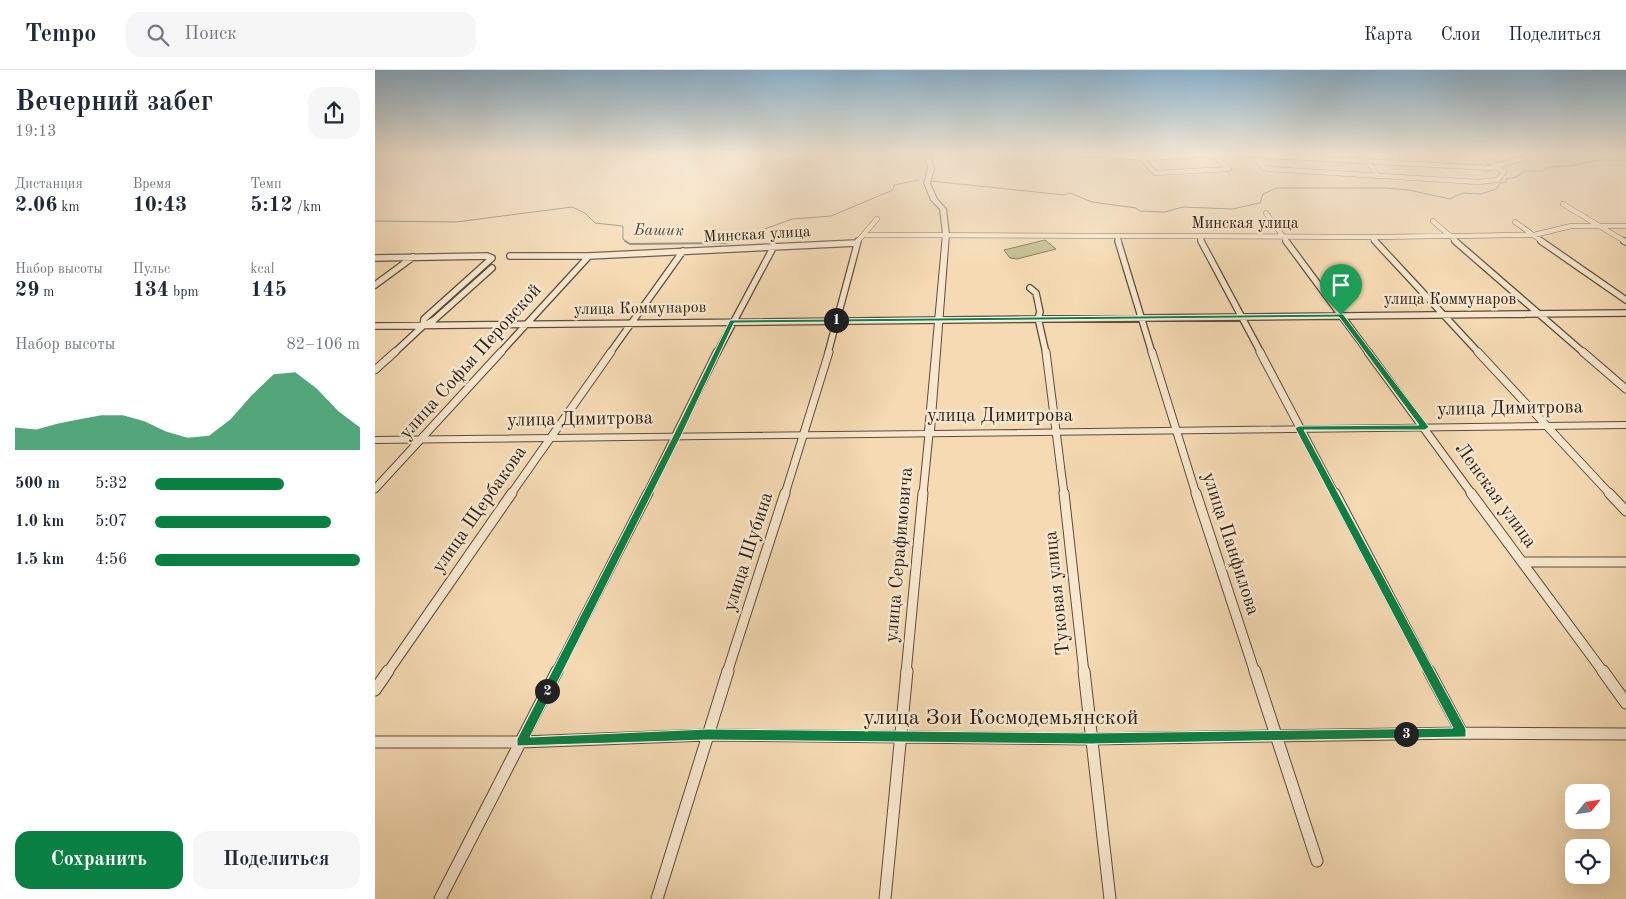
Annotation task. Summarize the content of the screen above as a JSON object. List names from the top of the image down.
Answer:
{
  "streets": {
    "street": [
      "Минская улица",
      "улица Коммунаров",
      "улица Софьи Перовской",
      "улица Димитрова",
      "Ленская улица",
      "улица Щербакова",
      "улица Панфилова",
      "улица Шубина",
      "улица Серафимовича",
      "Туковая улица",
      "улица Зои Космодемьянской"
    ]
  },
  "crossings": [
    ["Минская улица", "улица Софьи Перовской"],
    ["Минская улица", "Ленская улица"],
    ["Минская улица", "улица Щербакова"],
    ["Минская улица", "улица Панфилова"],
    ["Минская улица", "улица Шубина"],
    ["Минская улица", "улица Серафимовича"],
    ["улица Коммунаров", "улица Софьи Перовской"],
    ["улица Коммунаров", "Ленская улица"],
    ["улица Коммунаров", "улица Щербакова"],
    ["улица Коммунаров", "улица Панфилова"],
    ["улица Коммунаров", "улица Шубина"],
    ["улица Коммунаров", "улица Серафимовича"],
    ["улица Коммунаров", "Туковая улица"],
    ["улица Софьи Перовской", "улица Димитрова"],
    ["улица Димитрова", "Ленская улица"],
    ["улица Димитрова", "улица Щербакова"],
    ["улица Димитрова", "улица Панфилова"],
    ["улица Димитрова", "улица Шубина"],
    ["улица Димитрова", "улица Серафимовича"],
    ["улица Димитрова", "Туковая улица"],
    ["улица Панфилова", "улица Зои Космодемьянской"],
    ["улица Шубина", "улица Зои Космодемьянской"],
    ["улица Серафимовича", "улица Зои Космодемьянской"],
    ["Туковая улица", "улица Зои Космодемьянской"]
  ],
  "water": ["Башик"],
  "north": "top right",
  "page": {
    "header": "Tempo",
    "search": "Поиск",
    "nav": ["Карта", "Слои", "Поделиться"],
    "heading": ["Вечерний забег", "19:13"],
    "stats": [
      ["Дистанция", "2.06 km"],
      ["Время", "10:43"],
      ["Темп", "5:12 /km"],
      ["Набор высоты", "29 m"],
      ["Пульс", "134 bpm"],
      ["kcal", "145"]
    ],
    "pins": ["1", "2", "3"],
    "chart": ["Набор высоты", "82–106 m"],
    "list": [
      {
        "name": "500 m",
        "note": "5:32"
      },
      {
        "name": "1.0 km",
        "note": "5:07"
      },
      {
        "name": "1.5 km",
        "note": "4:56"
      }
    ],
    "buttons": ["Сохранить", "Поделиться"]
  }
}
